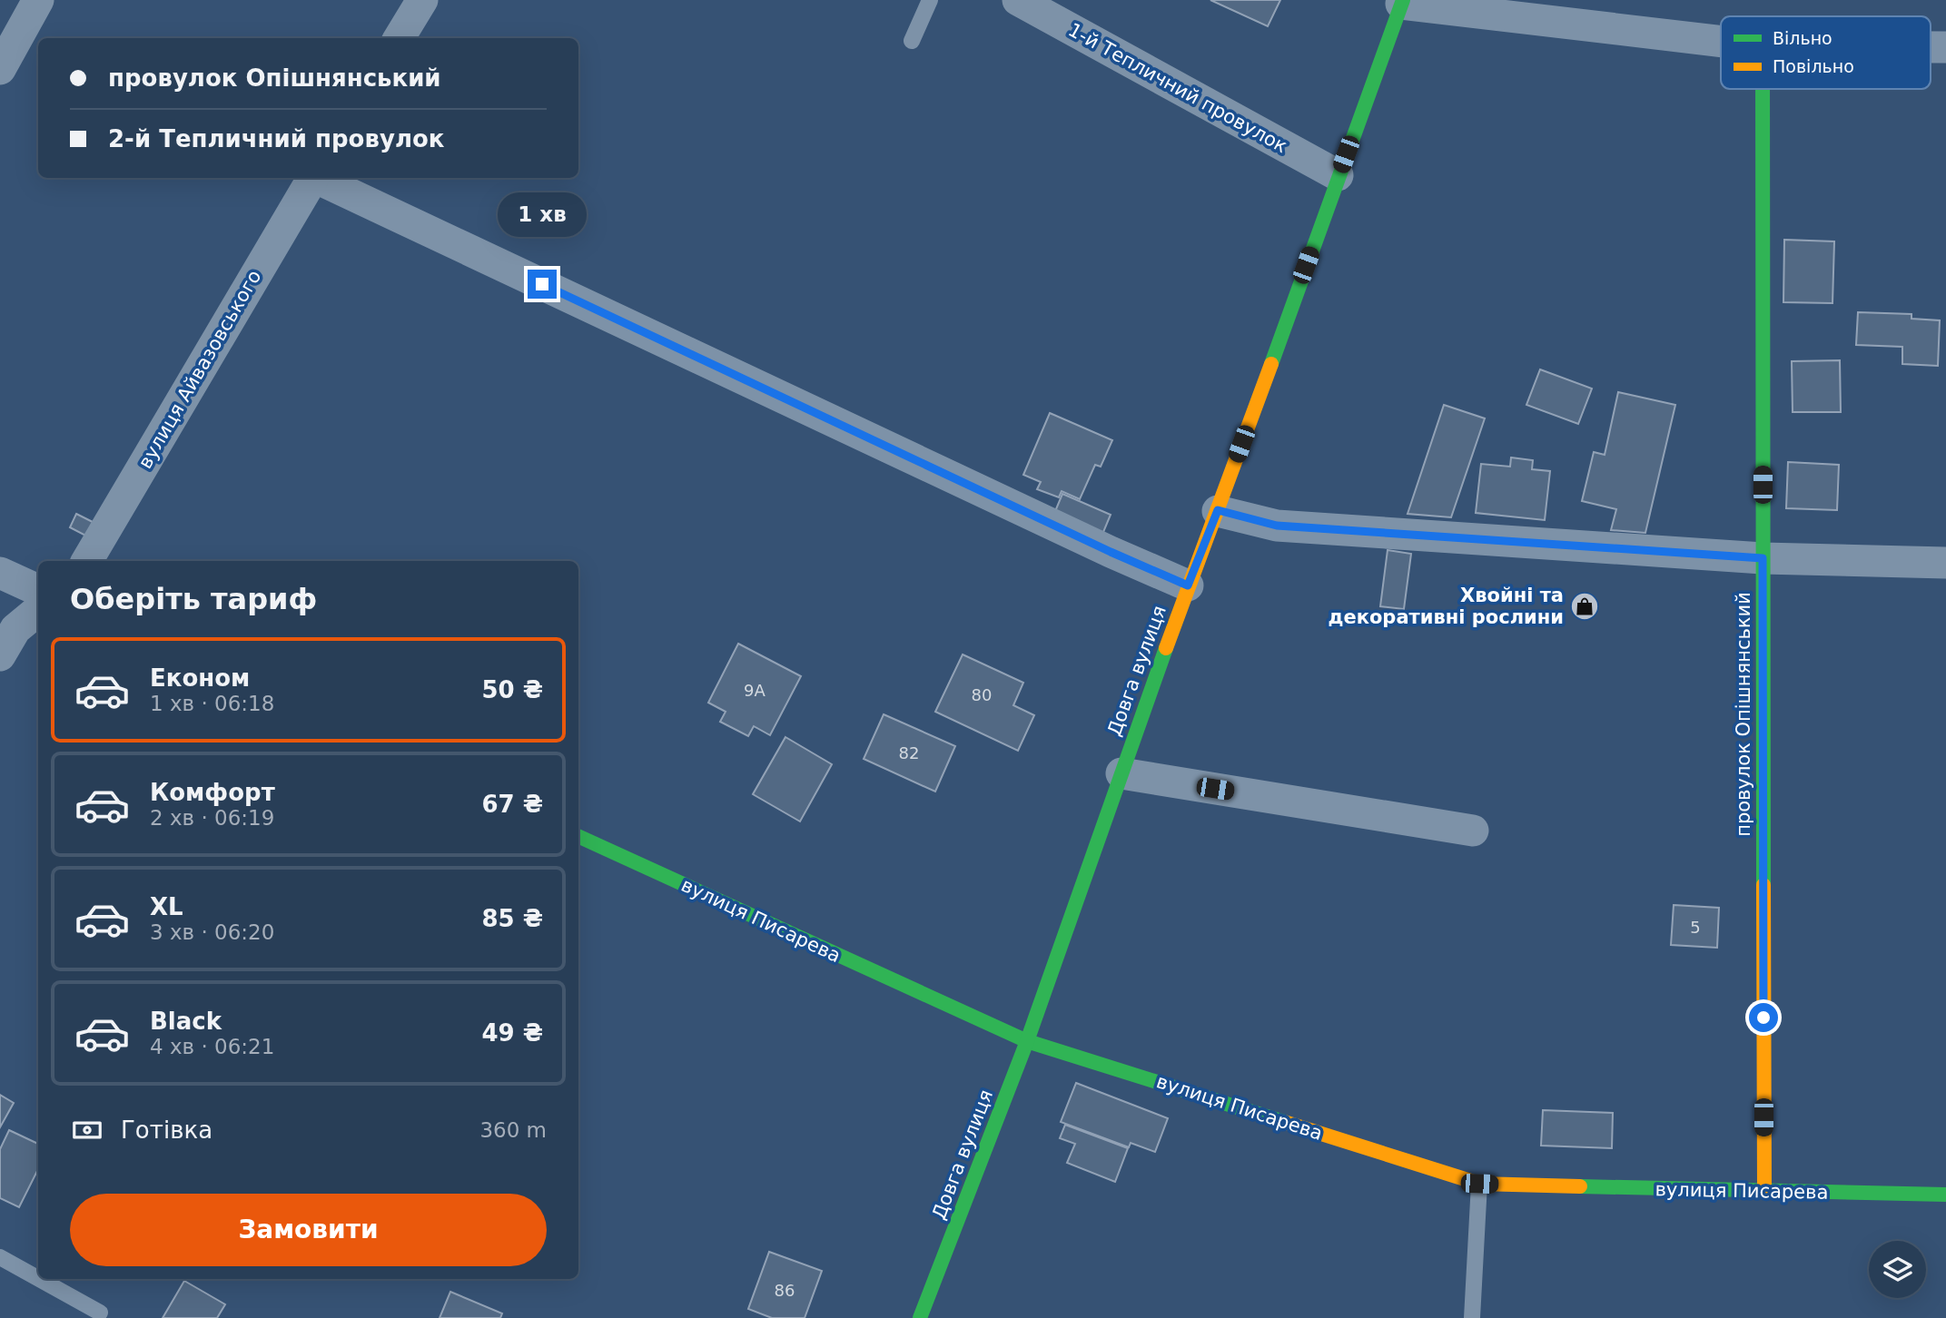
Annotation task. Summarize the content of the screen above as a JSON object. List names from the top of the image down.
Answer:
{
  "streets": {
    "street": [
      "1-й Тепличний провулок",
      "вулиця Айвазовського",
      "Довга вулиця",
      "провулок Опішнянський",
      "вулиця Писарева"
    ]
  },
  "crossings": [
    ["1-й Тепличний провулок", "Довга вулиця"],
    ["Довга вулиця", "вулиця Писарева"],
    ["провулок Опішнянський", "вулиця Писарева"]
  ],
  "places": {
    "shop": ["Хвойні та декоративні рослини"]
  },
  "house_numbers": [
    "9А",
    "80",
    "82",
    "5",
    "86"
  ],
  "legend": ["Вільно", "Повільно"],
  "page": {
    "banner": ["провулок Опішнянський", "2-й Тепличний провулок"],
    "bubble": "1 хв",
    "heading": "Оберіть тариф",
    "list": [
      {
        "name": "Економ",
        "note": "1 хв · 06:18",
        "value": "50 ₴"
      },
      {
        "name": "Комфорт",
        "note": "2 хв · 06:19",
        "value": "67 ₴"
      },
      {
        "name": "XL",
        "note": "3 хв · 06:20",
        "value": "85 ₴"
      },
      {
        "name": "Black",
        "note": "4 хв · 06:21",
        "value": "49 ₴"
      }
    ],
    "pay": ["Готівка", "360 m"],
    "buttons": "Замовити"
  }
}
